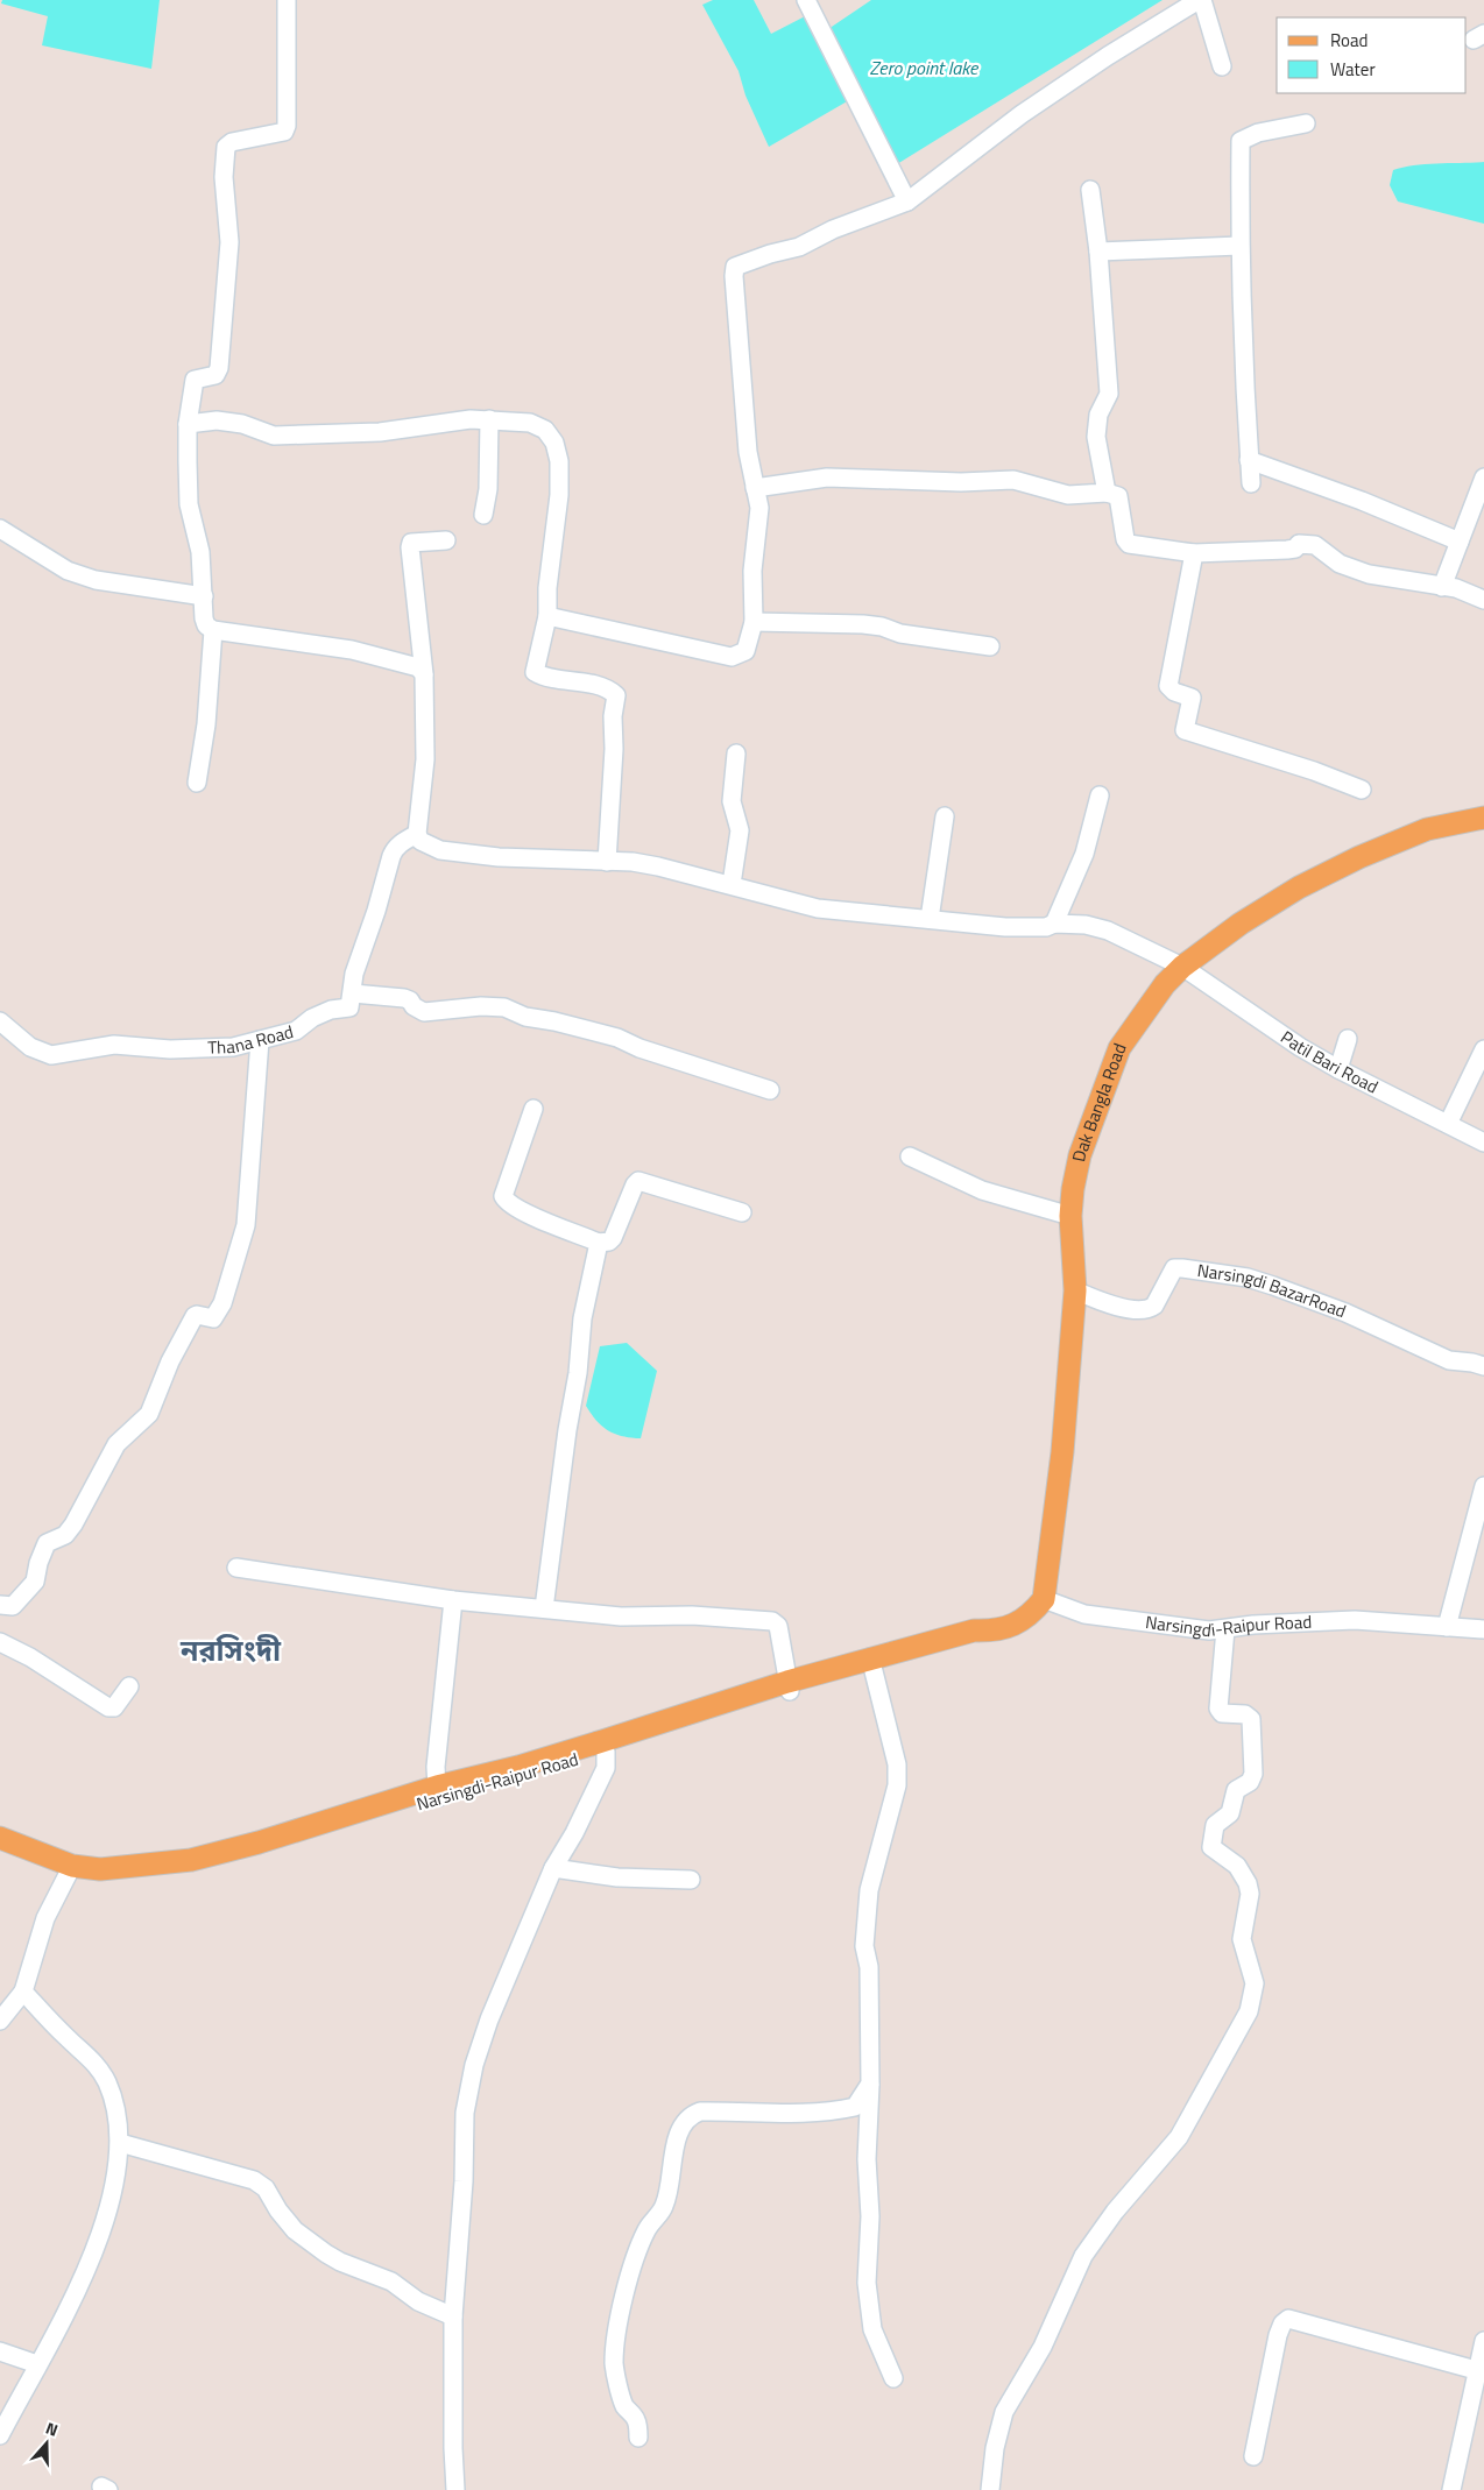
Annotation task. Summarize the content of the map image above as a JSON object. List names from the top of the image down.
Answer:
{
  "streets": {
    "main road": ["Dak Bangla Road", "Narsingdi-Raipur Road"],
    "street": ["Thana Road", "Patil Bari Road", "Narsingdi BazarRoad"]
  },
  "crossings": [
    ["Patil Bari Road", "Dak Bangla Road"],
    ["Dak Bangla Road", "Narsingdi BazarRoad"],
    ["Dak Bangla Road", "Narsingdi-Raipur Road"]
  ],
  "districts": ["নরসিংদী"],
  "water": ["Zero point lake"],
  "legend": ["Road", "Water"],
  "north": "top"
}
